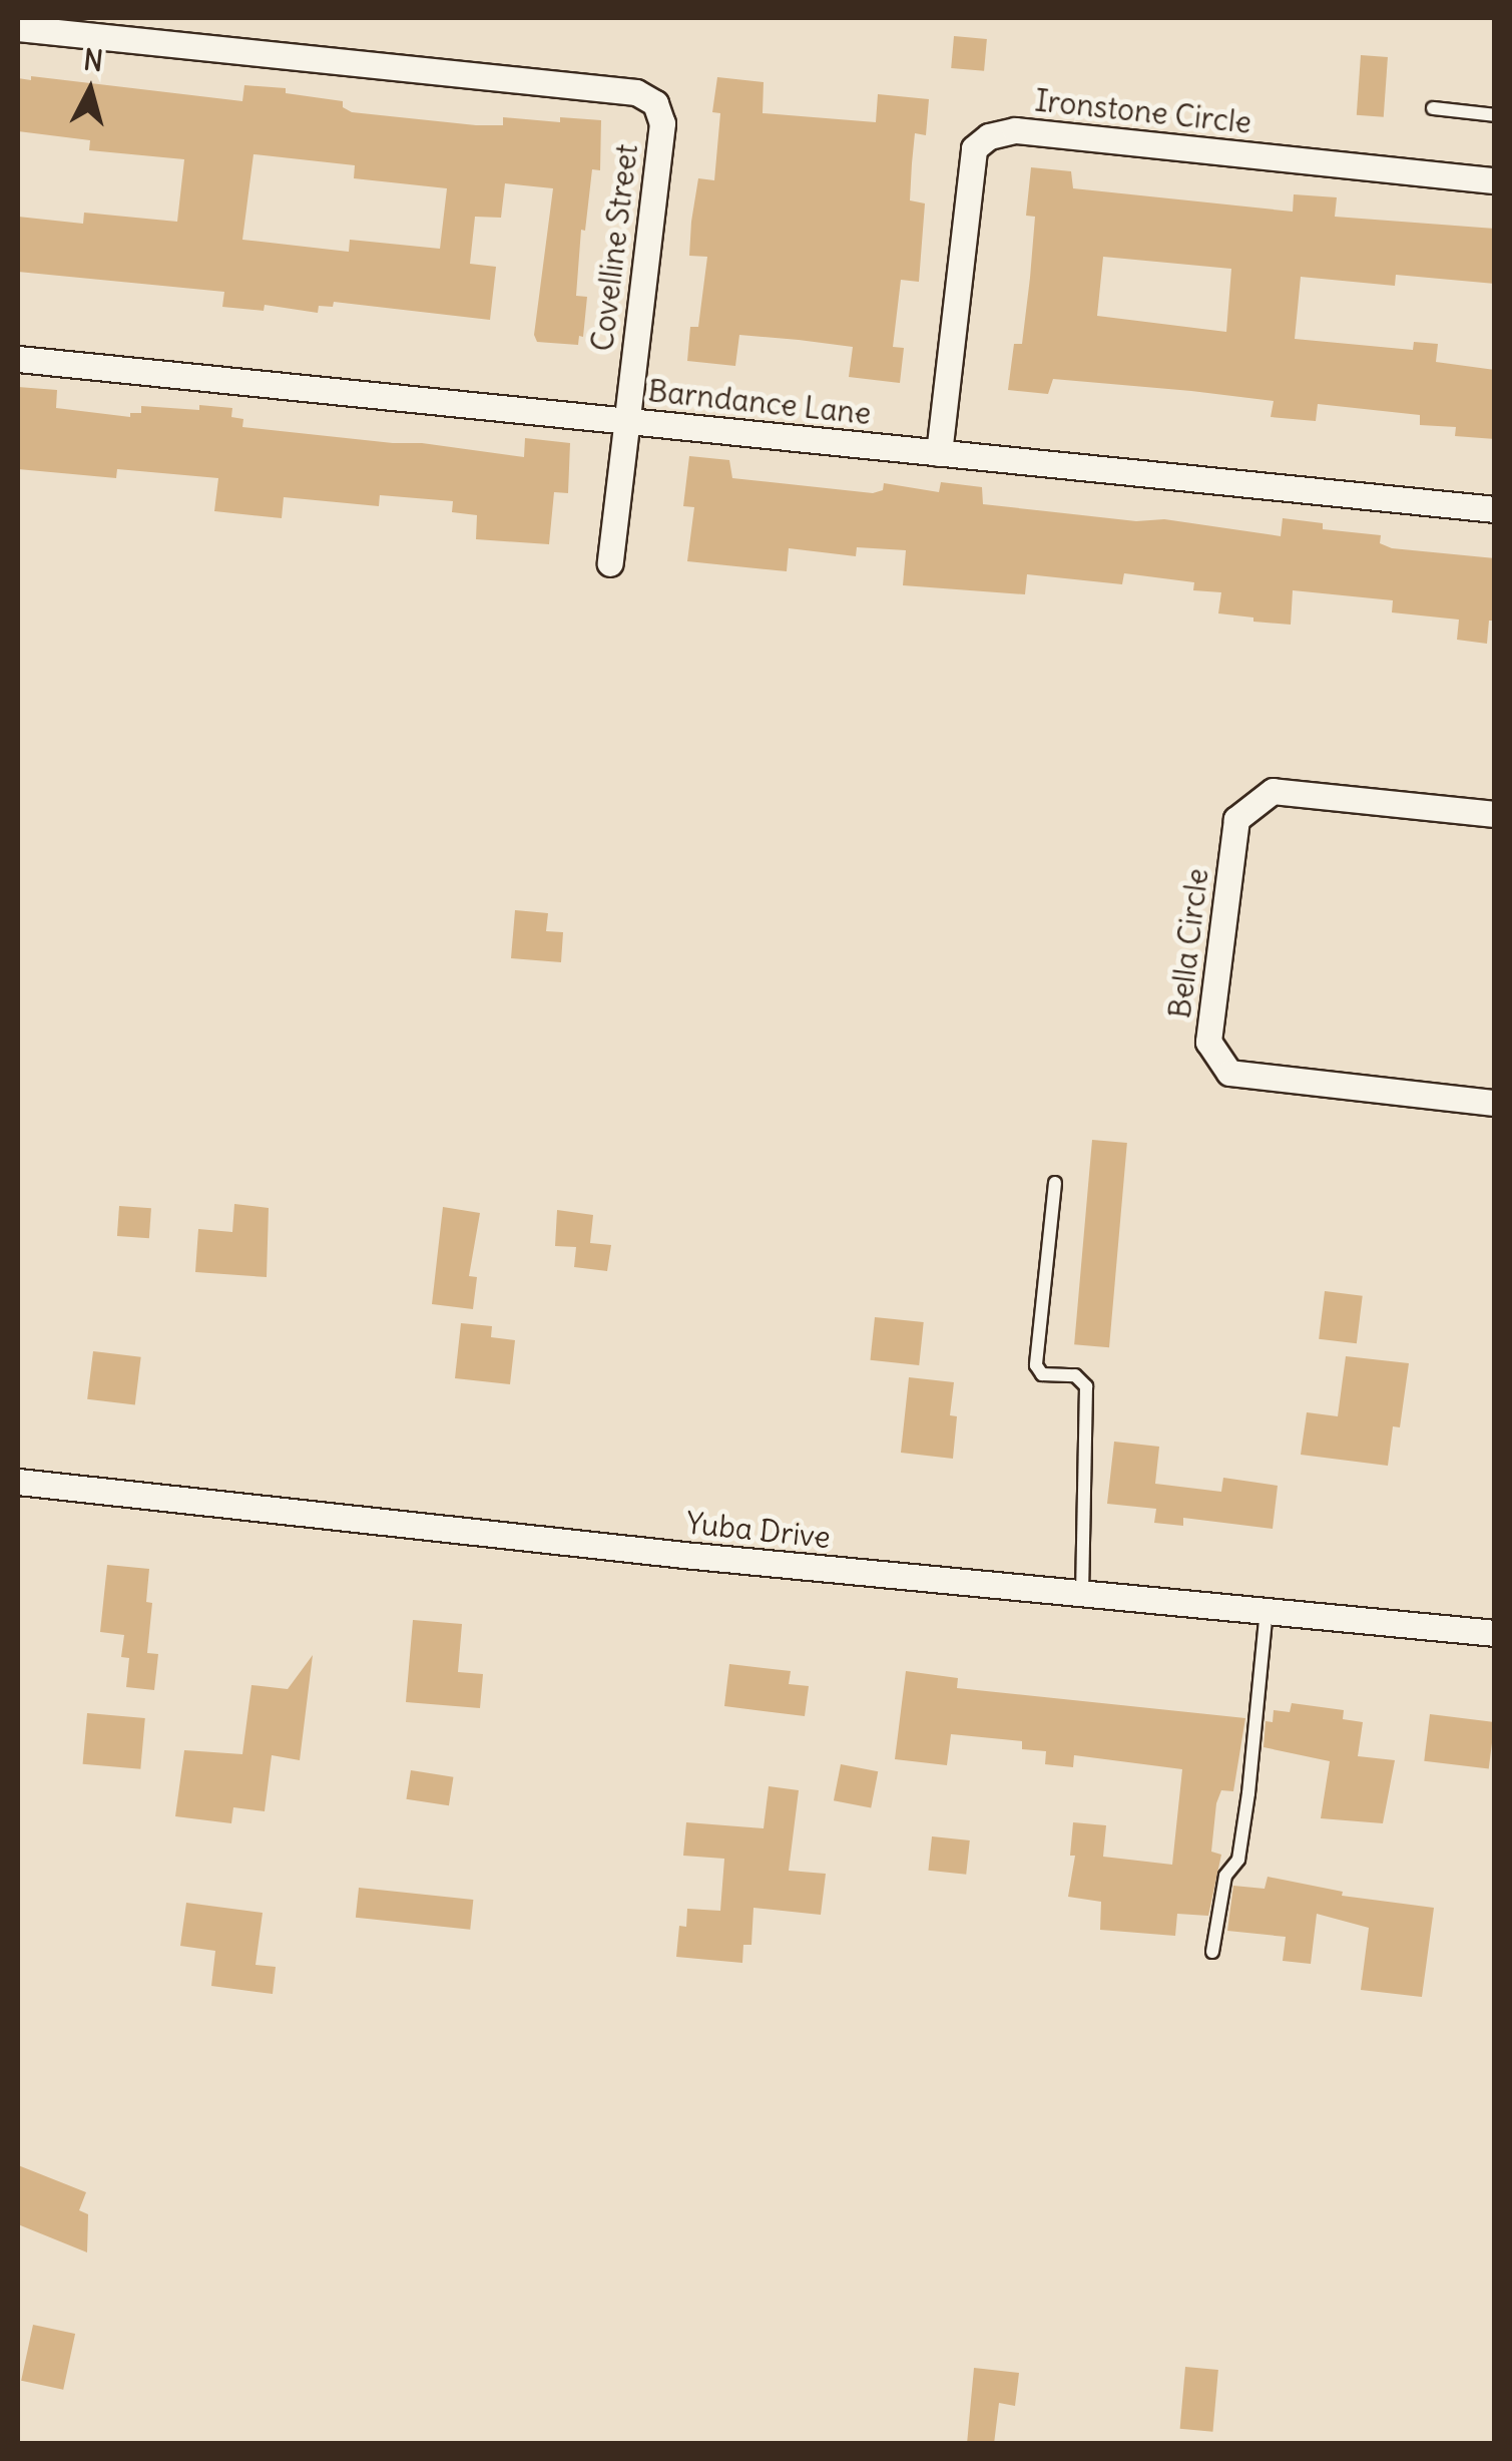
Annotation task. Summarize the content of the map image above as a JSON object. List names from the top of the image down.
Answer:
{
  "streets": {
    "street": [
      "Ironstone Circle",
      "Covelline Street",
      "Barndance Lane",
      "Bella Circle",
      "Yuba Drive"
    ]
  },
  "crossings": [
    ["Ironstone Circle", "Barndance Lane"],
    ["Covelline Street", "Barndance Lane"]
  ],
  "north": "top"
}
